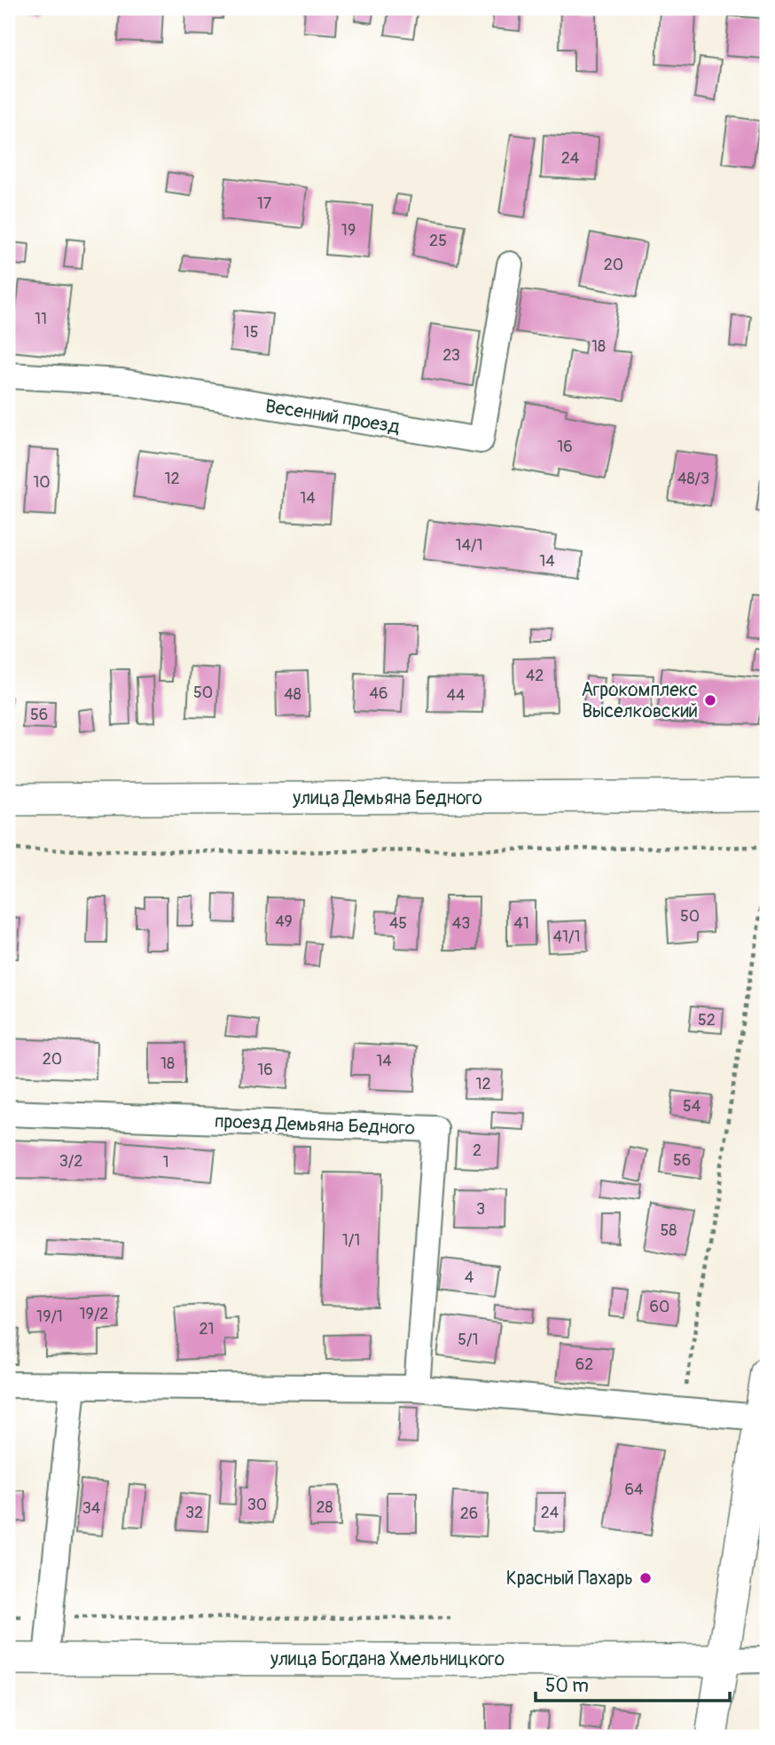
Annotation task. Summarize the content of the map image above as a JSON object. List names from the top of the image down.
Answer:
{
  "streets": {
    "street": [
      "Весенний проезд",
      "улица Демьяна Бедного",
      "проезд Демьяна Бедного",
      "улица Богдана Хмельницкого"
    ]
  },
  "places": ["Агрокомплекс Выселковский", "Красный Пахарь"],
  "house_numbers": [
    "24",
    "17",
    "19",
    "25",
    "20",
    "11",
    "15",
    "18",
    "23",
    "16",
    "12",
    "48/3",
    "10",
    "14",
    "14/1",
    "14",
    "42",
    "50",
    "46",
    "48",
    "44",
    "56",
    "50",
    "49",
    "45",
    "43",
    "41",
    "41/1",
    "52",
    "20",
    "14",
    "18",
    "16",
    "12",
    "54",
    "2",
    "56",
    "3/2",
    "1",
    "3",
    "58",
    "1/1",
    "4",
    "60",
    "19/2",
    "19/1",
    "21",
    "5/1",
    "62",
    "64",
    "30",
    "28",
    "34",
    "32",
    "24",
    "26"
  ],
  "scale_bar": "50 m"
}
